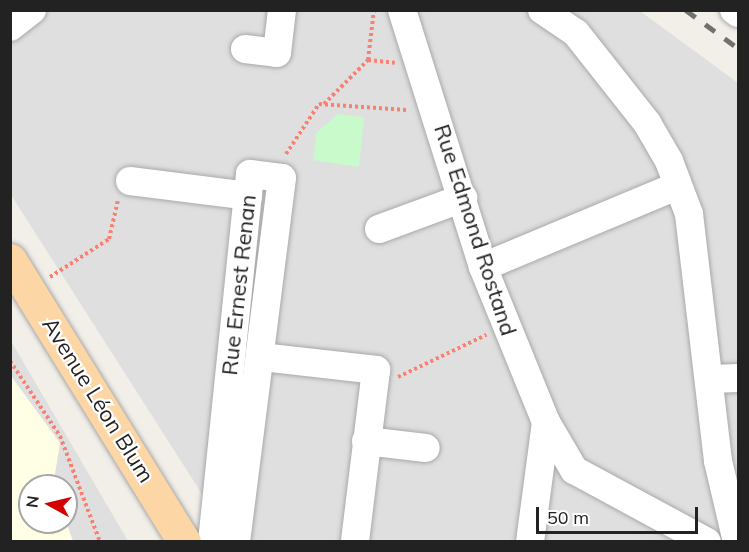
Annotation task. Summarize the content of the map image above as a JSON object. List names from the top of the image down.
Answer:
{
  "streets": {
    "main road": ["Avenue Léon Blum"],
    "street": ["Rue Edmond Rostand", "Rue Ernest Renan"]
  },
  "scale_bar": "50 m",
  "north": "left"
}
